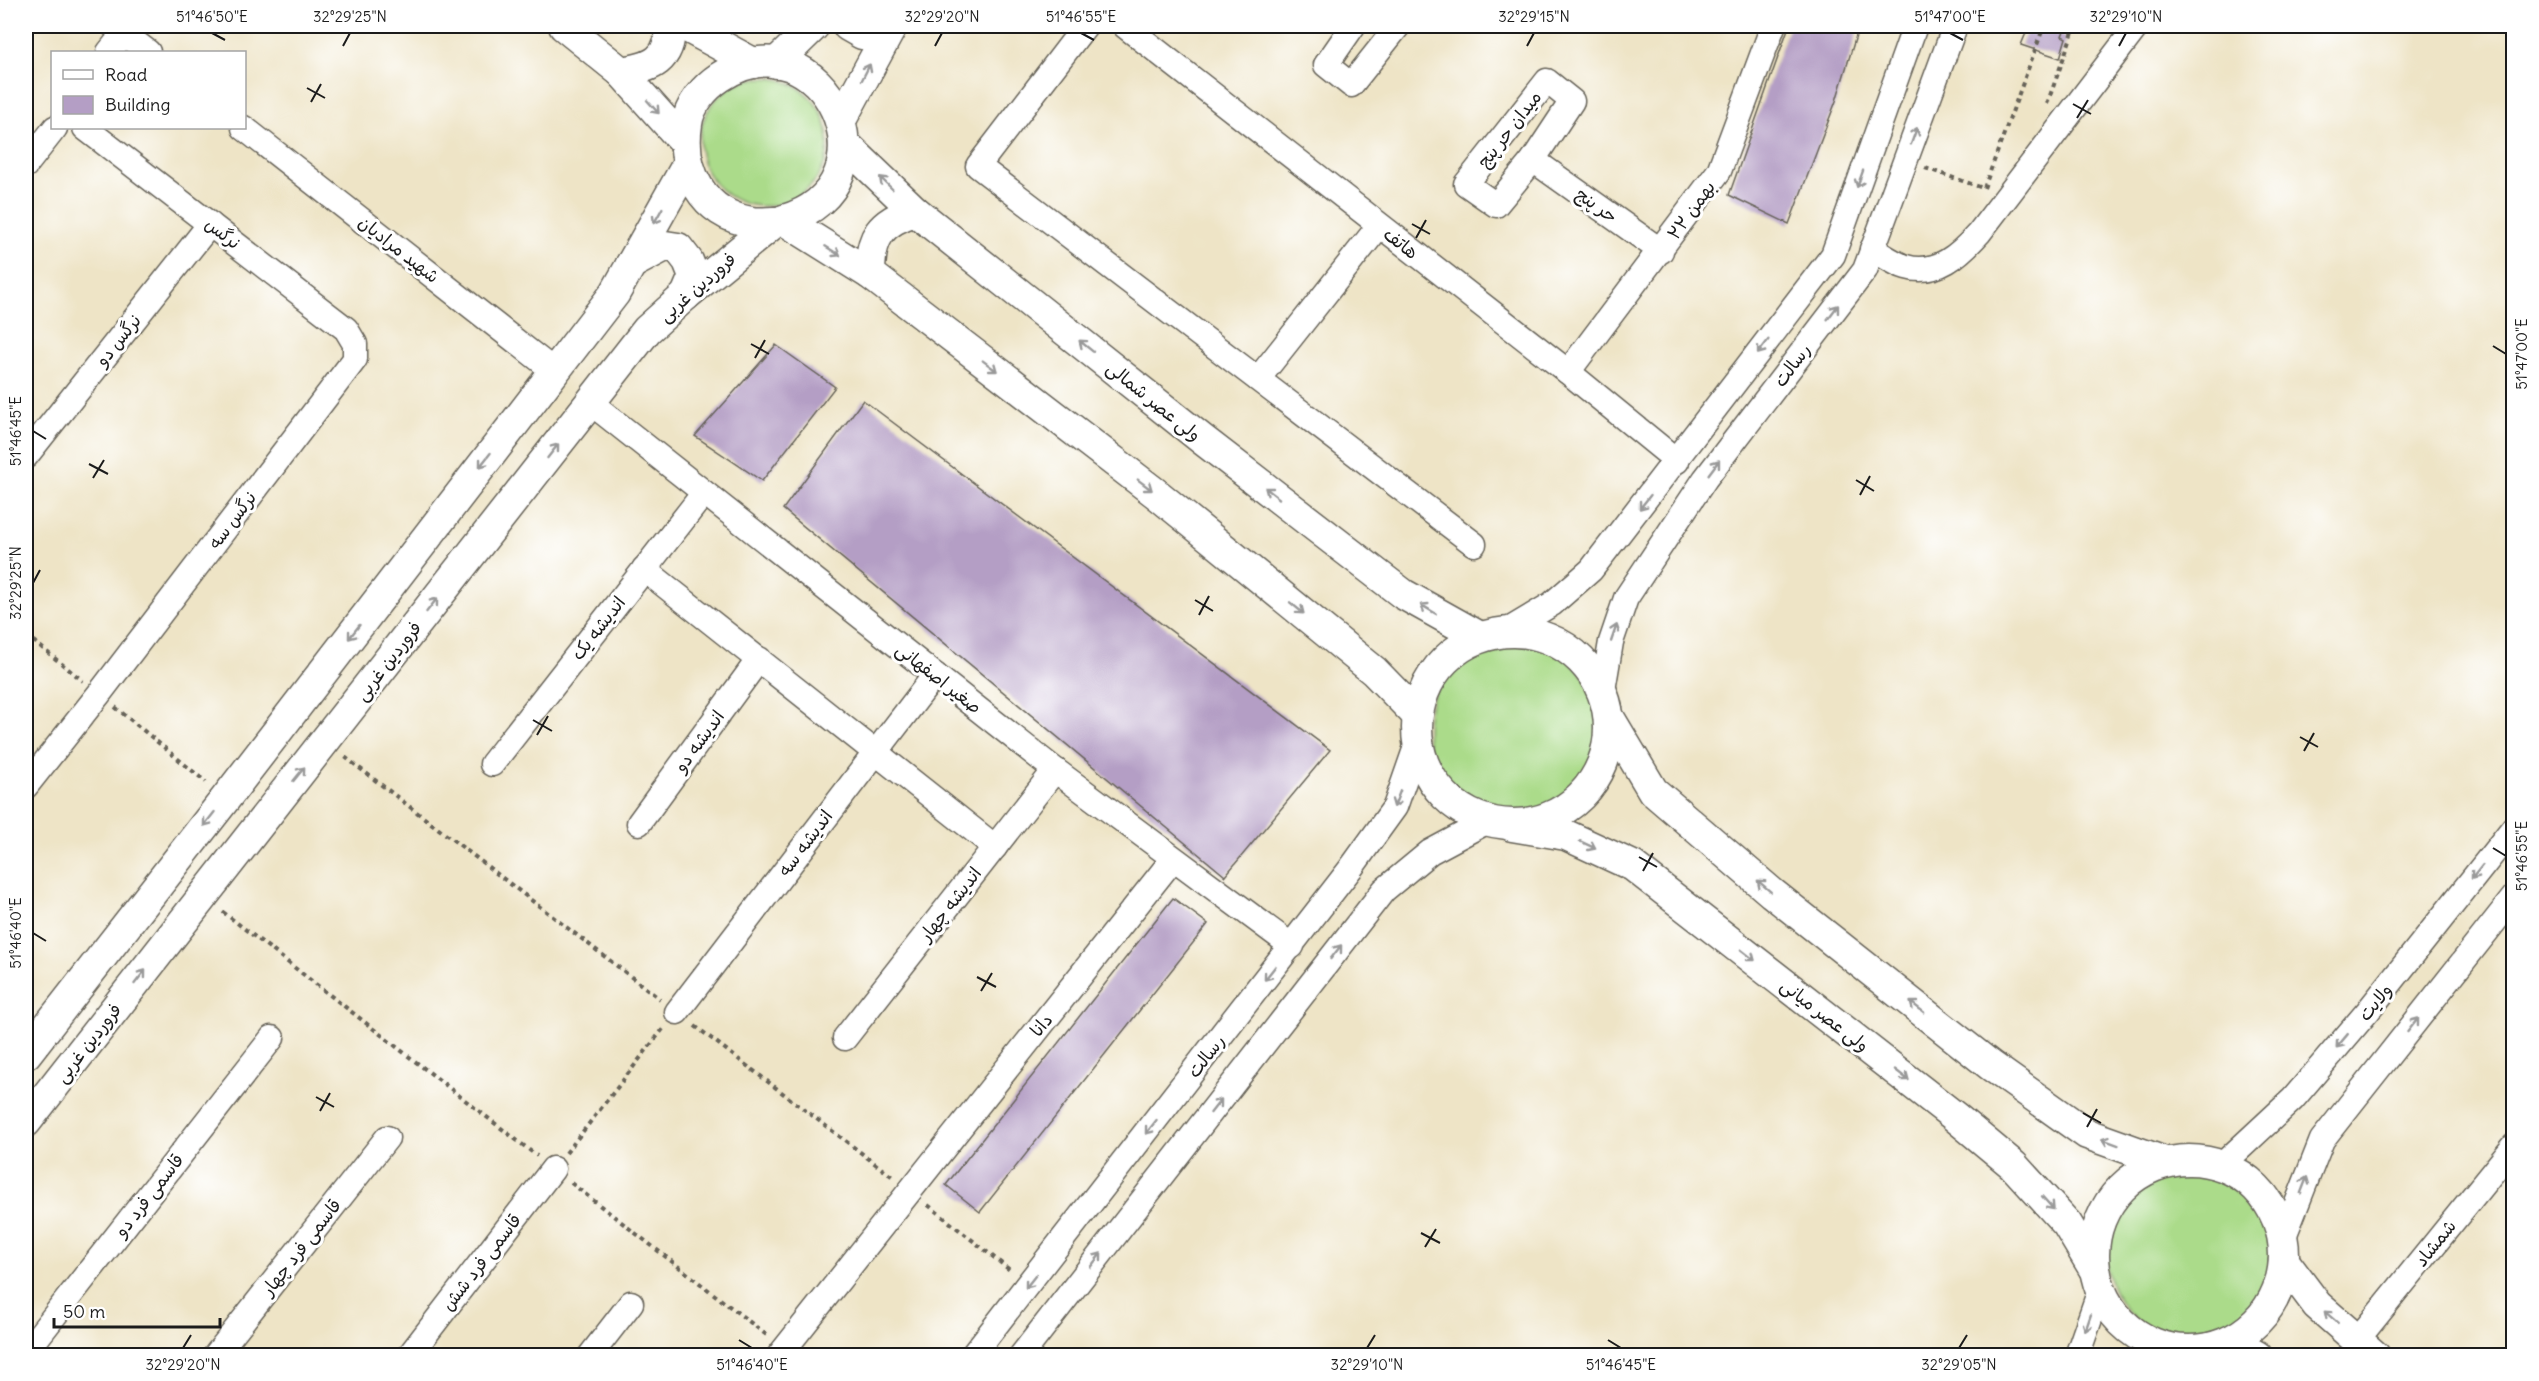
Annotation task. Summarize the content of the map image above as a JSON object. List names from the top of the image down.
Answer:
{
  "streets": {
    "main road": ["فروردین غربی", "ولی عصر شمالی", "ولی عصر میانی"],
    "street": [
      "میدان حر پنج",
      "حر پنج",
      "۲۲ بهمن",
      "نرگس",
      "هاتف",
      "شهید مرادیان",
      "نرگس دو",
      "رسالت",
      "نرگس سه",
      "اندیشه یک",
      "صغیر اصفهانی",
      "اندیشه دو",
      "اندیشه سه",
      "اندیشه چهار",
      "ولایت",
      "دانا",
      "قاسمی فرد دو",
      "شمشاد",
      "قاسمی فرد چهار",
      "قاسمی فرد شش"
    ]
  },
  "crossings": [
    ["میدان حر پنج", "حر پنج"],
    ["حر پنج", "۲۲ بهمن"],
    ["۲۲ بهمن", "هاتف"],
    ["نرگس", "نرگس دو"],
    ["نرگس", "نرگس سه"],
    ["هاتف", "رسالت"],
    ["فروردین غربی", "ولی عصر شمالی"],
    ["فروردین غربی", "صغیر اصفهانی"],
    ["رسالت", "ولی عصر شمالی"],
    ["رسالت", "صغیر اصفهانی"],
    ["رسالت", "ولی عصر میانی"],
    ["ولی عصر شمالی", "ولی عصر میانی"],
    ["اندیشه یک", "صغیر اصفهانی"],
    ["صغیر اصفهانی", "اندیشه سه"],
    ["صغیر اصفهانی", "اندیشه چهار"],
    ["صغیر اصفهانی", "دانا"],
    ["ولایت", "ولی عصر میانی"]
  ],
  "legend": ["Road", "Building"],
  "scale_bar": "50 m",
  "coordinates": [
    "51°46'50\"E",
    "32°29'25\"N",
    "32°29'20\"N",
    "51°46'55\"E",
    "32°29'15\"N",
    "51°47'00\"E",
    "32°29'10\"N",
    "51°46'45\"E",
    "51°46'40\"E",
    "32°29'05\"N"
  ]
}
